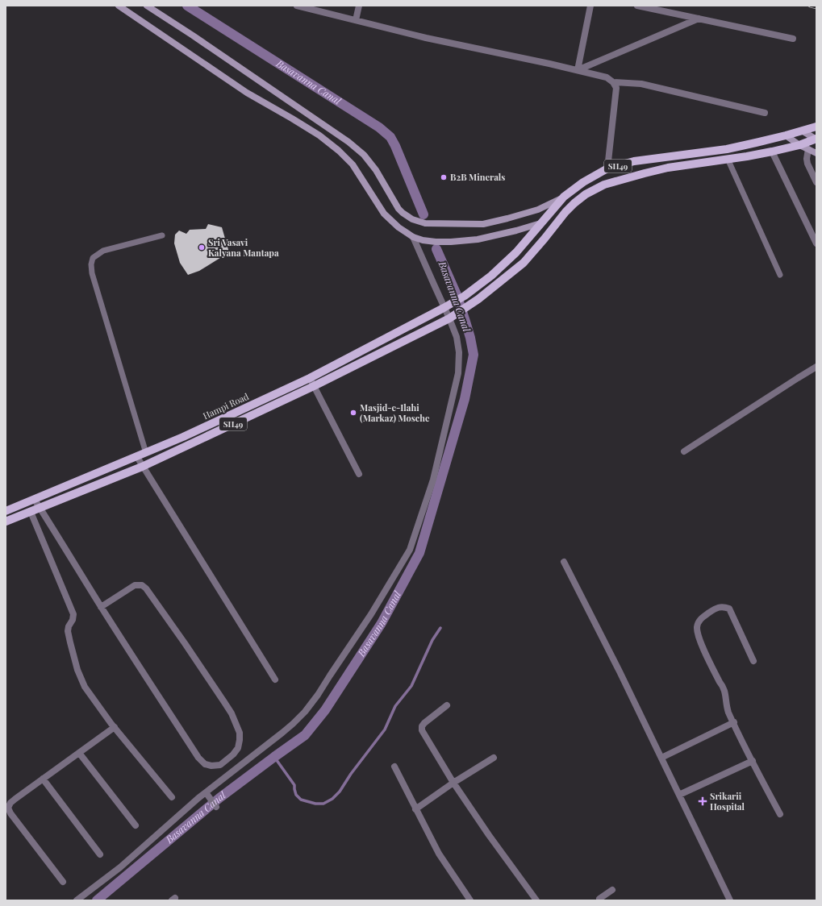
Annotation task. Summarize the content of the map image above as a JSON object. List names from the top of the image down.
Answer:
{
  "streets": {
    "main road": ["SH49", "Hampi Road"]
  },
  "crossings": [
    ["SH49", "Hampi Road"]
  ],
  "water": ["Basavanna Canal"],
  "places": {
    "other": ["B2B Minerals", "Sri Vasavi Kalyana Mantapa", "Masjid-e-Ilahi (Markaz) Mosche"],
    "health": ["Srikarii Hospital"]
  }
}
